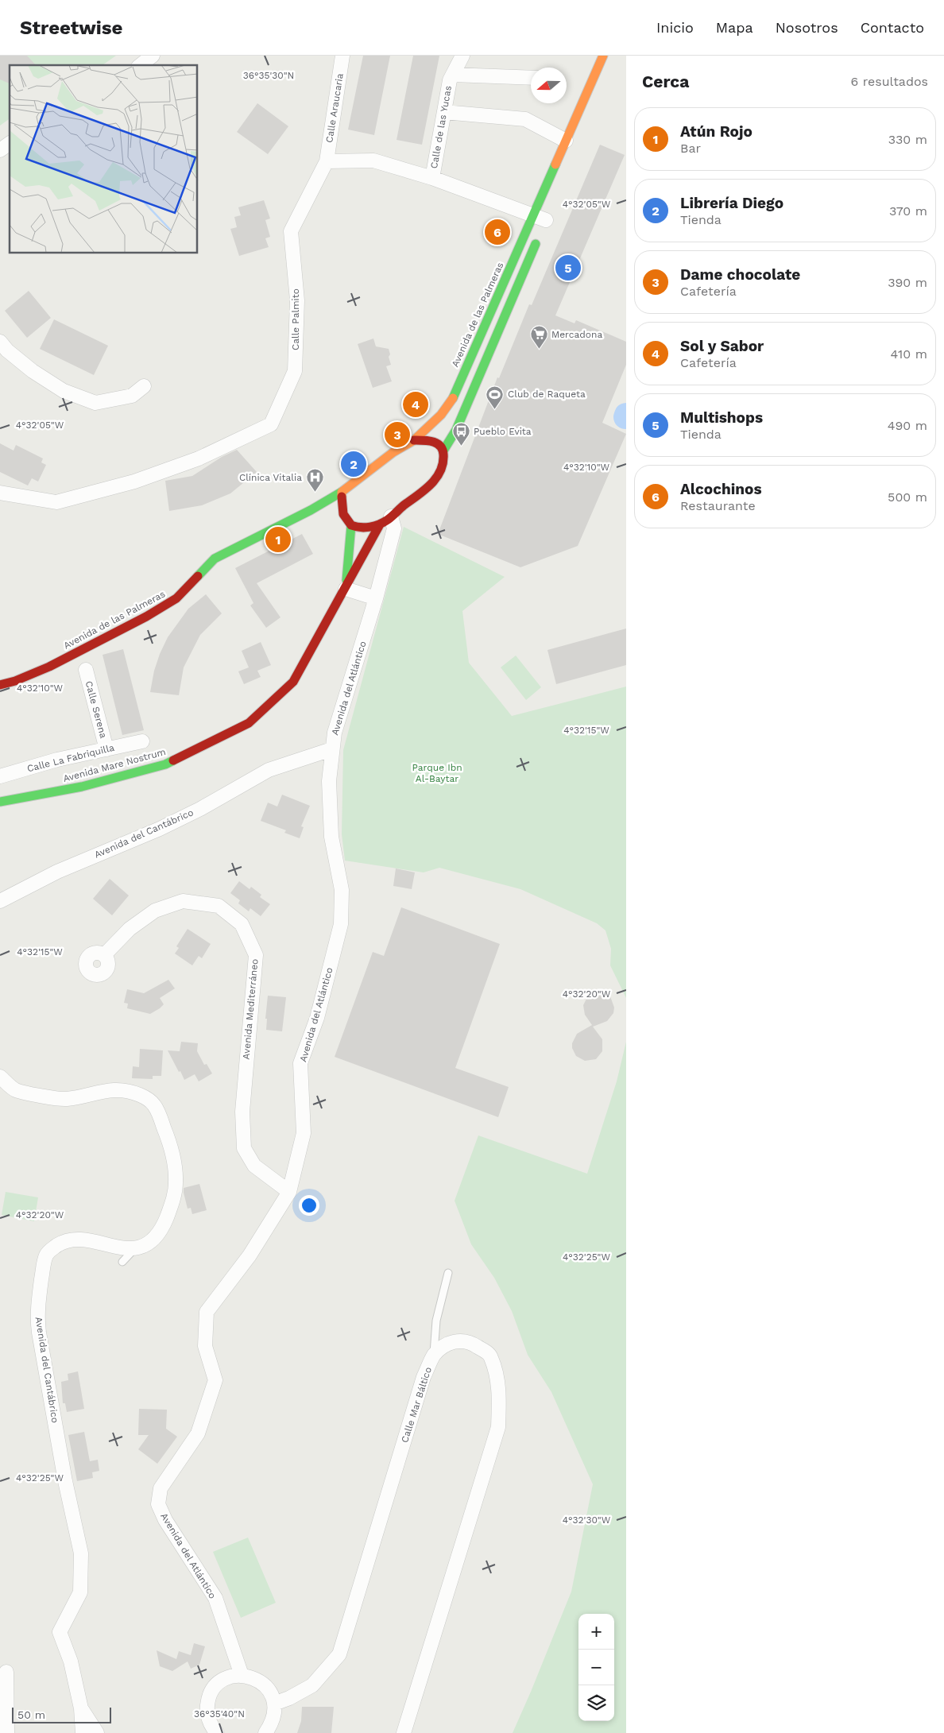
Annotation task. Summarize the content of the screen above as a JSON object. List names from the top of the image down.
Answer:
{
  "streets": {
    "street": [
      "Calle Araucaria",
      "Calle de las Yucas",
      "Avenida de las Palmeras",
      "Calle Palmito",
      "Avenida del Atlántico",
      "Calle Serena",
      "Calle La Fabriquilla",
      "Avenida Mare Nostrum",
      "Avenida del Cantábrico",
      "Avenida Mediterráneo",
      "Calle Mar Báltico"
    ]
  },
  "crossings": [
    ["Calle Araucaria", "Calle Palmito"],
    ["Avenida del Atlántico", "Avenida del Cantábrico"],
    ["Avenida del Atlántico", "Avenida Mediterráneo"],
    ["Calle Serena", "Calle La Fabriquilla"]
  ],
  "parks": ["Parque Ibn Al-Baytar"],
  "places": {
    "supermarket": ["Mercadona"],
    "sports": ["Club de Raqueta"],
    "bus stop": ["Pueblo Evita"],
    "hospital": ["Clínica Vitalia"]
  },
  "scale_bar": "50 m",
  "north": "left",
  "page": {
    "header": "Streetwise",
    "nav": [
      "Inicio",
      "Mapa",
      "Nosotros",
      "Contacto"
    ],
    "heading": ["Cerca", "6 resultados"],
    "list": [
      {
        "mark": "1",
        "name": "Atún Rojo",
        "note": "Bar",
        "value": "330 m"
      },
      {
        "mark": "2",
        "name": "Librería Diego",
        "note": "Tienda",
        "value": "370 m"
      },
      {
        "mark": "3",
        "name": "Dame chocolate",
        "note": "Cafetería",
        "value": "390 m"
      },
      {
        "mark": "4",
        "name": "Sol y Sabor",
        "note": "Cafetería",
        "value": "410 m"
      },
      {
        "mark": "5",
        "name": "Multishops",
        "note": "Tienda",
        "value": "490 m"
      },
      {
        "mark": "6",
        "name": "Alcochinos",
        "note": "Restaurante",
        "value": "500 m"
      }
    ],
    "pins": [
      "6",
      "5",
      "4",
      "3",
      "2",
      "1"
    ],
    "map_buttons": ["+", "−"],
    "scale": "50 m"
  },
  "coordinates": [
    "36°35'30\"N",
    "4°32'05\"W",
    "4°32'10\"W",
    "4°32'15\"W",
    "4°32'20\"W",
    "4°32'25\"W",
    "4°32'30\"W",
    "36°35'40\"N"
  ]
}
